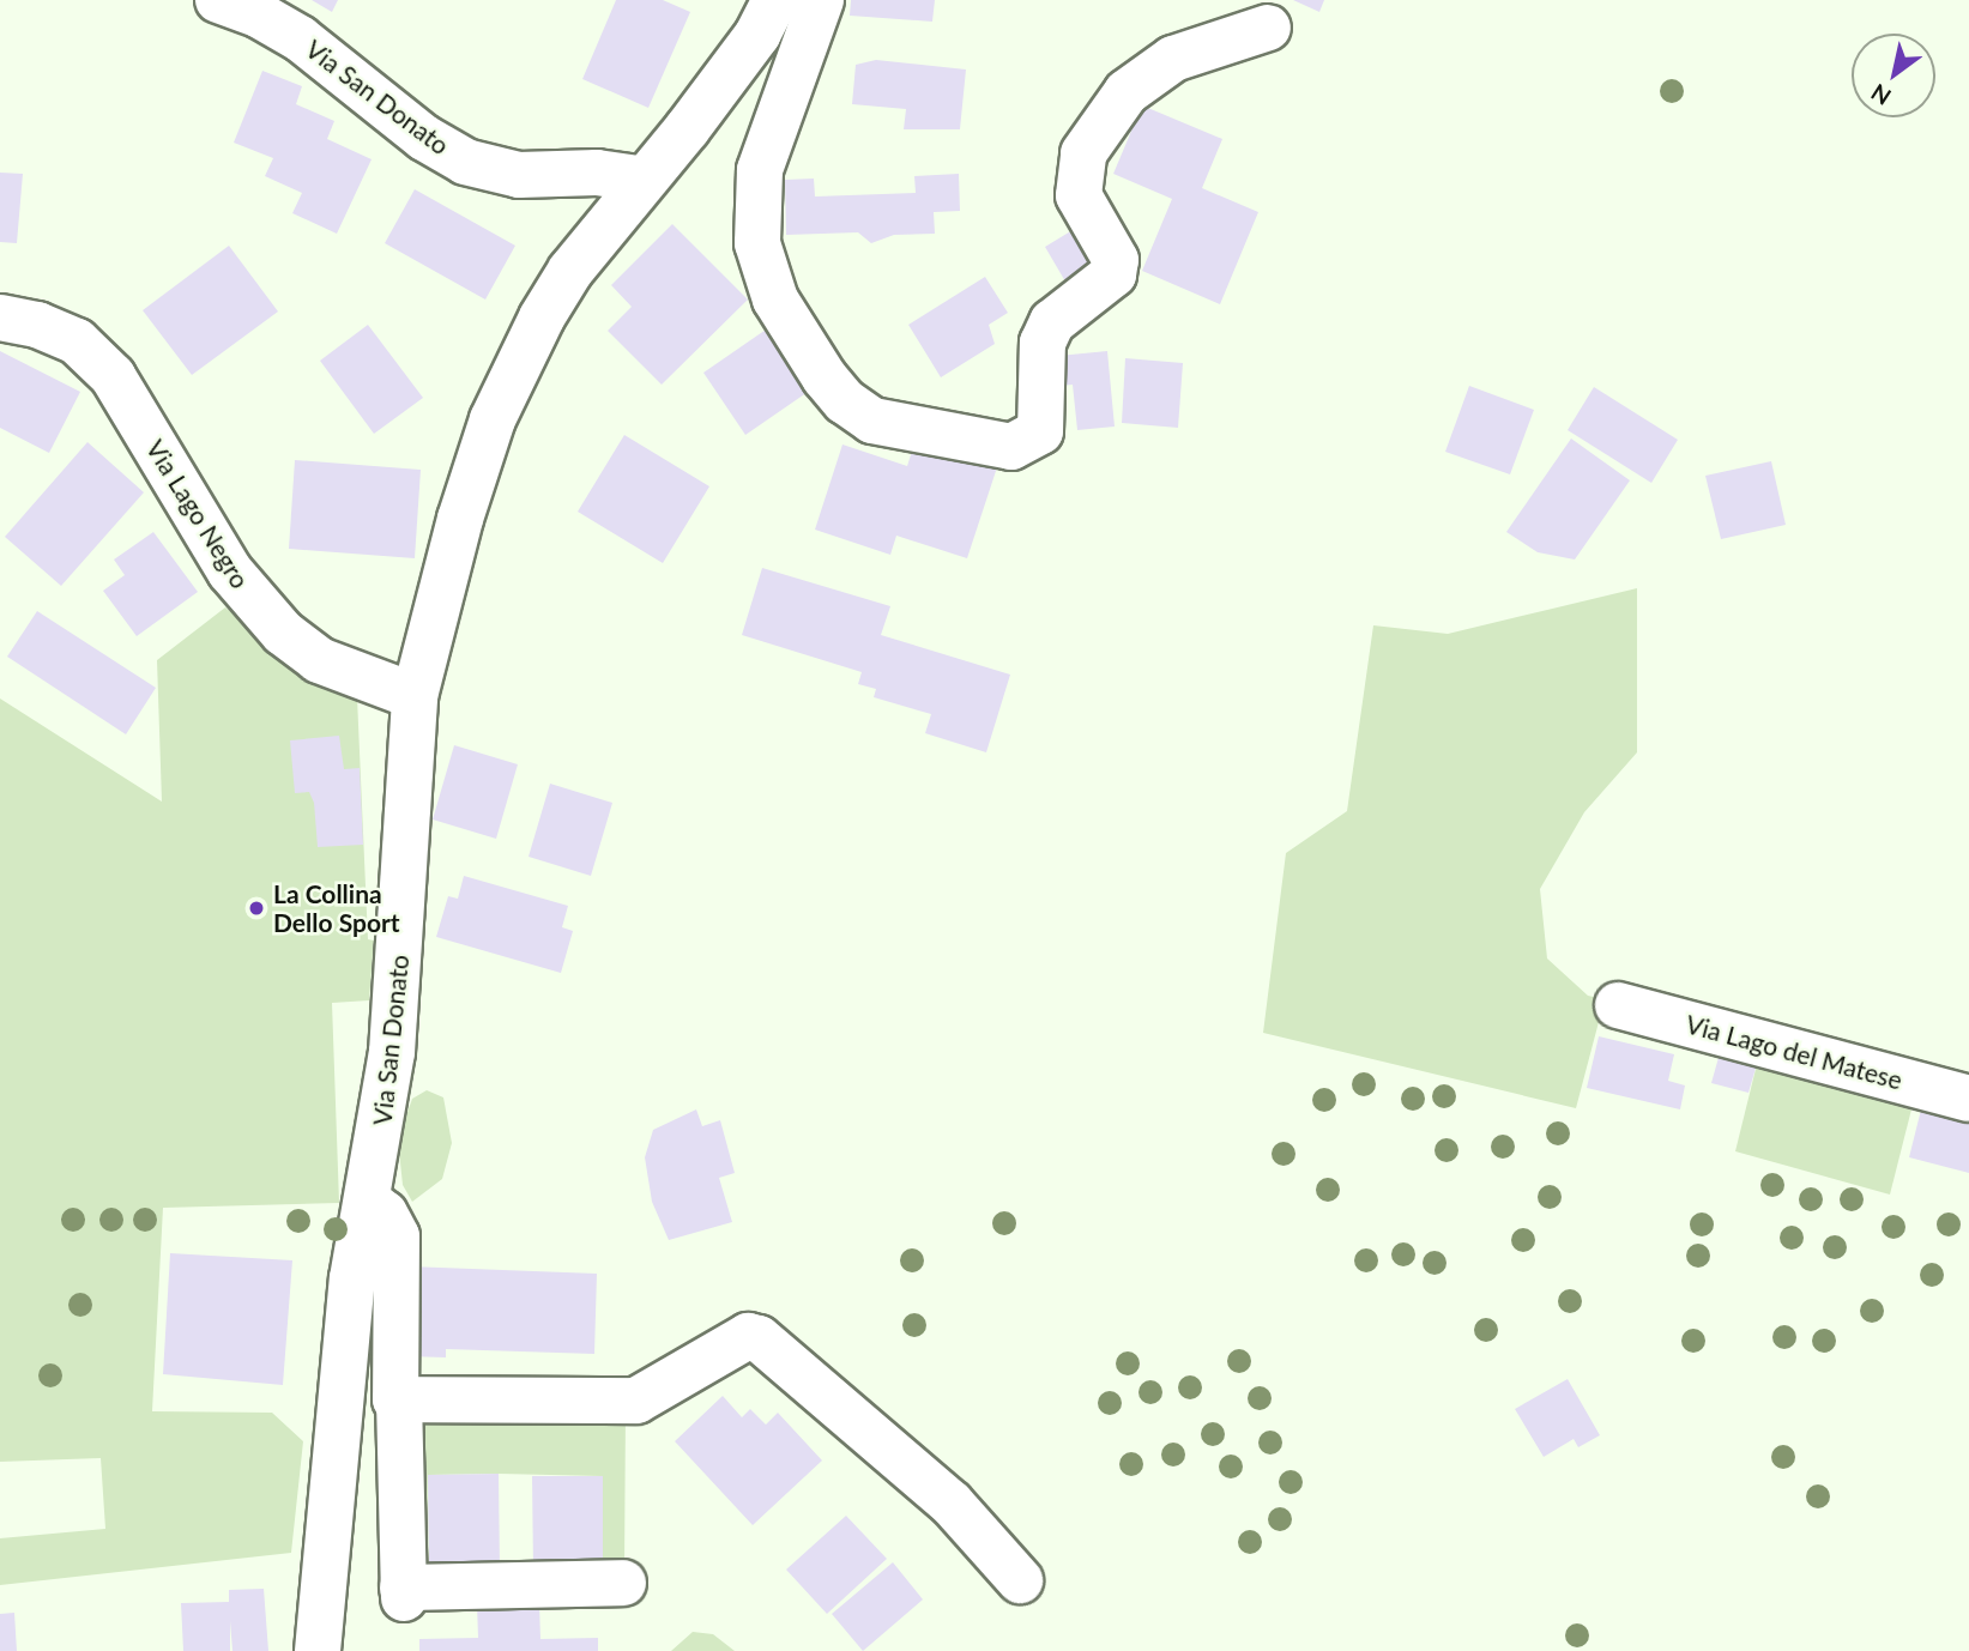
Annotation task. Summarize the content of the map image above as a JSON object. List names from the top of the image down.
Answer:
{
  "streets": {
    "street": ["Via San Donato", "Via Lago Negro", "Via Lago del Matese"]
  },
  "crossings": [
    ["Via San Donato", "Via Lago Negro"]
  ],
  "places": ["La Collina Dello Sport"],
  "north": "bottom left"
}
